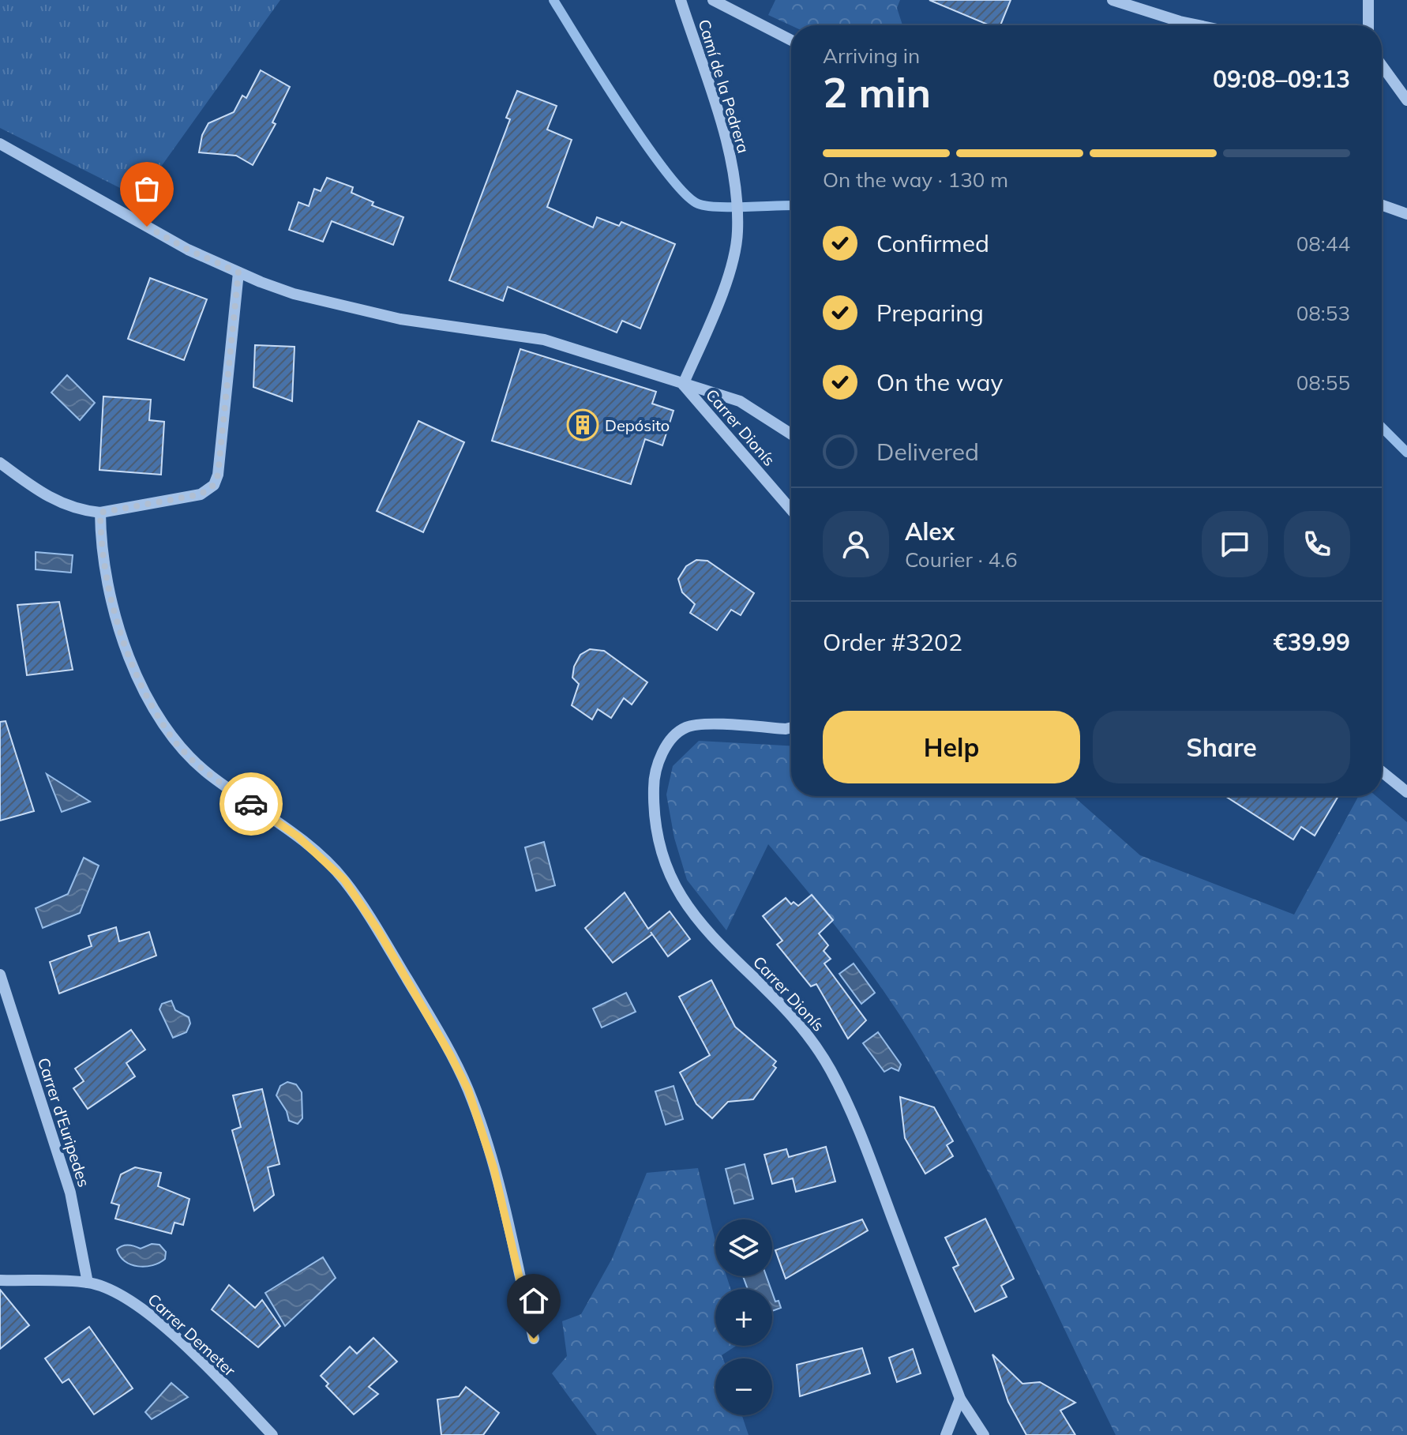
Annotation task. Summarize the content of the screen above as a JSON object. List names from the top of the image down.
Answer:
{
  "streets": {
    "street": [
      "Camí de la Pedrera",
      "Carrer Dionís",
      "Carrer d'Euripedes",
      "Carrer Demeter"
    ]
  },
  "crossings": [
    ["Camí de la Pedrera", "Carrer Dionís"],
    ["Carrer d'Euripedes", "Carrer Demeter"]
  ],
  "places": {
    "building": ["Depósito"]
  },
  "page": {
    "heading": ["2 min", "Arriving in", "09:08–09:13"],
    "panel": [
      "Alex",
      "Courier · 4.6",
      "Order #3202",
      "€39.99"
    ],
    "bar": "On the way · 130 m",
    "list": [
      ["Confirmed", "08:44"],
      ["Preparing", "08:53"],
      ["On the way", "08:55"],
      "Delivered"
    ],
    "buttons": ["Help", "Share"],
    "map_buttons": ["+", "−"]
  }
}
